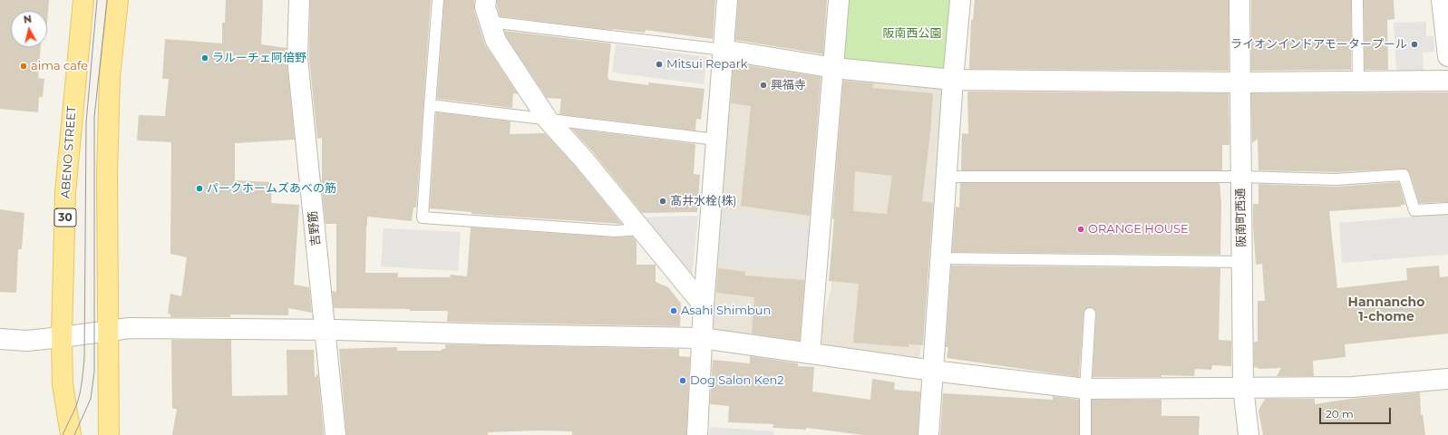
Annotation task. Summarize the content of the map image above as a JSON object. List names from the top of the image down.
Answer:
{
  "streets": {
    "main road": ["ABENO STREET", "30"],
    "street": ["阪南町西通", "吉野筋"]
  },
  "districts": ["Hannancho 1-chome"],
  "parks": ["阪南西公園"],
  "places": [
    "ライオンインドアモータープール",
    "ラルーチェ阿倍野",
    "Mitsui Repark",
    "aima cafe",
    "興福寺",
    "パークホームズあべの筋",
    "髙井水栓(株)",
    "ORANGE HOUSE",
    "Asahi Shimbun",
    "Dog Salon Ken2"
  ],
  "scale_bar": "20 m",
  "north": "top"
}
